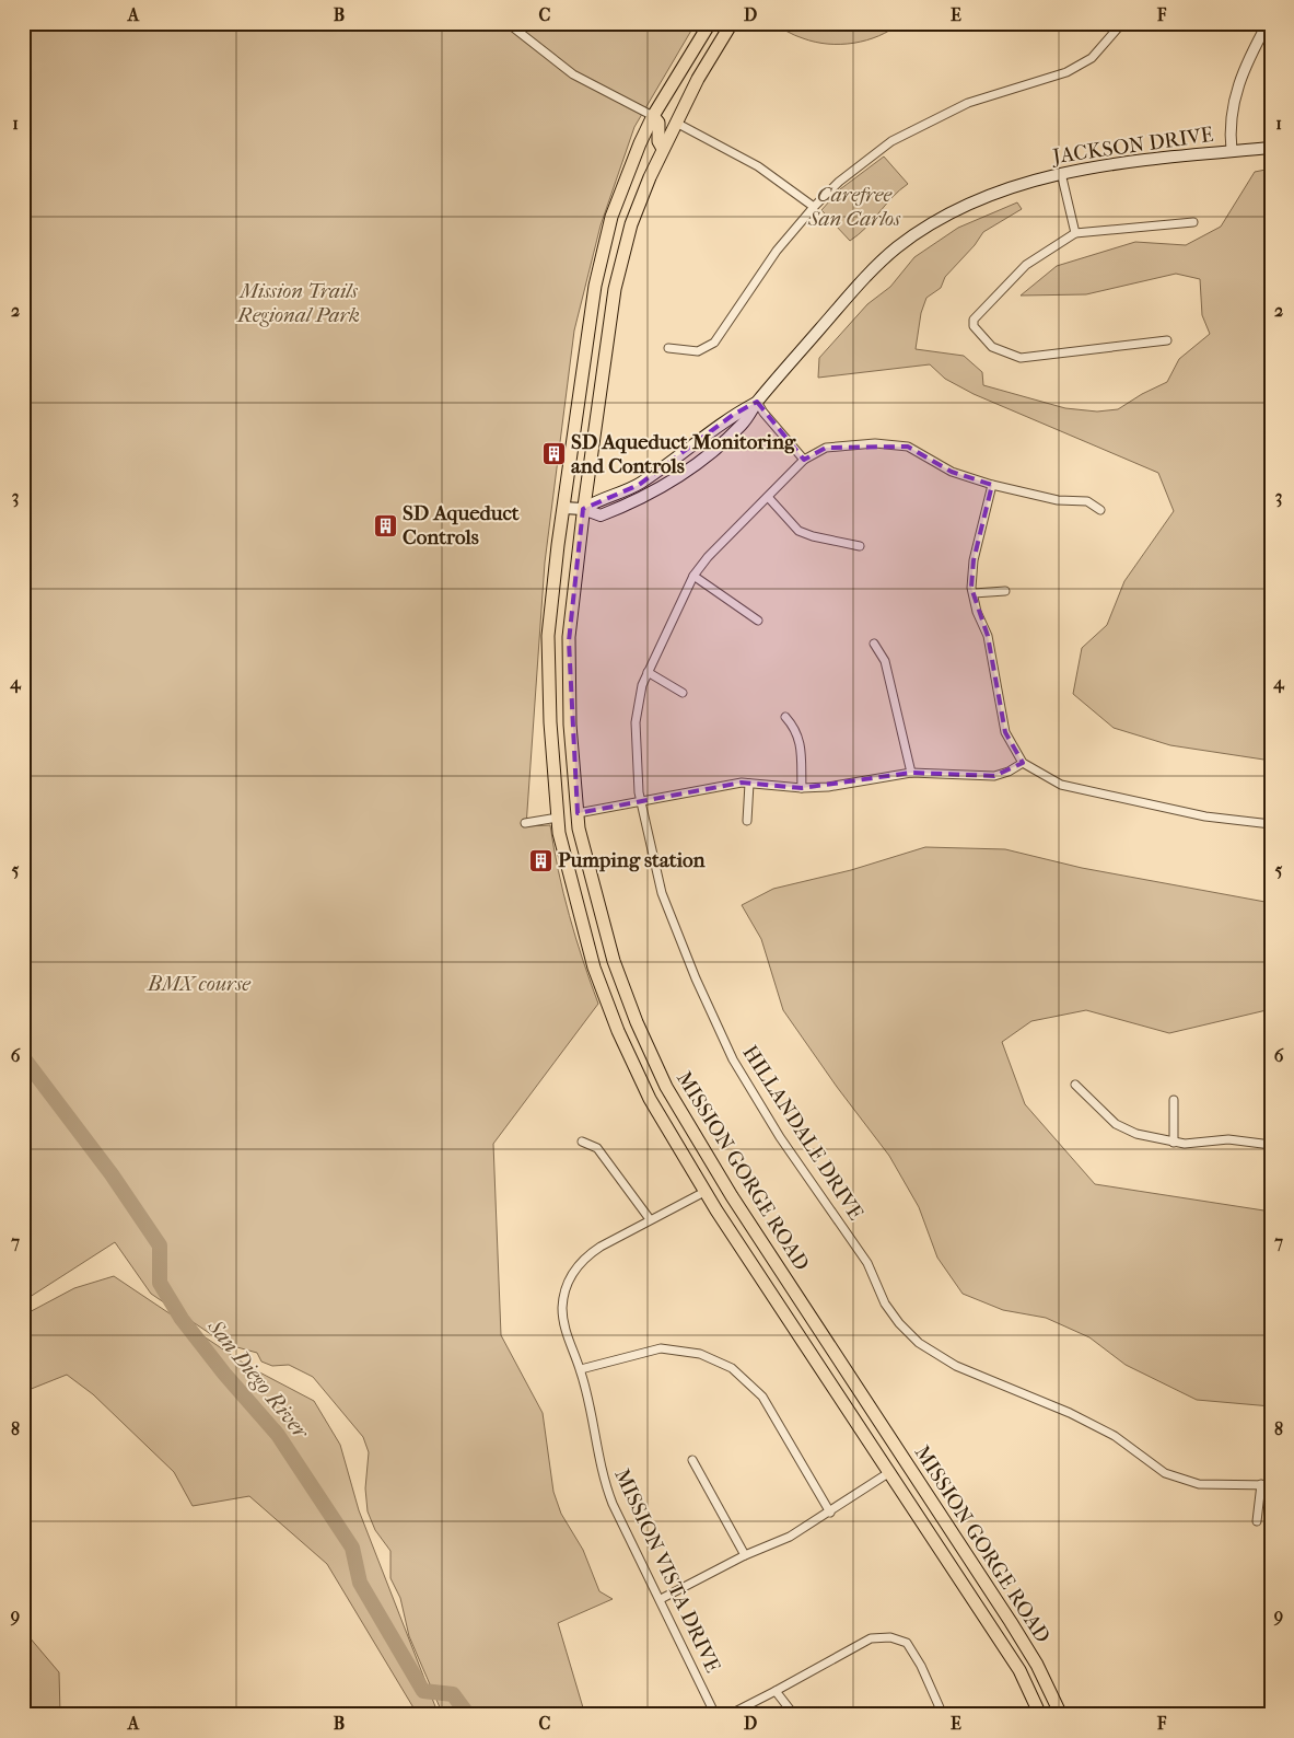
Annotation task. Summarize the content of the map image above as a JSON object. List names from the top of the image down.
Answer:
{
  "streets": {
    "main road": ["JACKSON DRIVE", "MISSION GORGE ROAD"],
    "street": ["HILLANDALE DRIVE", "MISSION VISTA DRIVE"]
  },
  "crossings": [
    ["JACKSON DRIVE", "MISSION GORGE ROAD"],
    ["MISSION GORGE ROAD", "MISSION VISTA DRIVE"]
  ],
  "water": ["San Diego River"],
  "parks": ["Carefree San Carlos", "Mission Trails Regional Park", "BMX course"],
  "places": {
    "building": ["SD Aqueduct Monitoring and Controls", "SD Aqueduct Controls", "Pumping station"]
  },
  "grid": {
    "columns": [
      "A",
      "B",
      "C",
      "D",
      "E",
      "F"
    ],
    "rows": [
      "1",
      "2",
      "3",
      "4",
      "5",
      "6",
      "7",
      "8",
      "9"
    ]
  }
}
